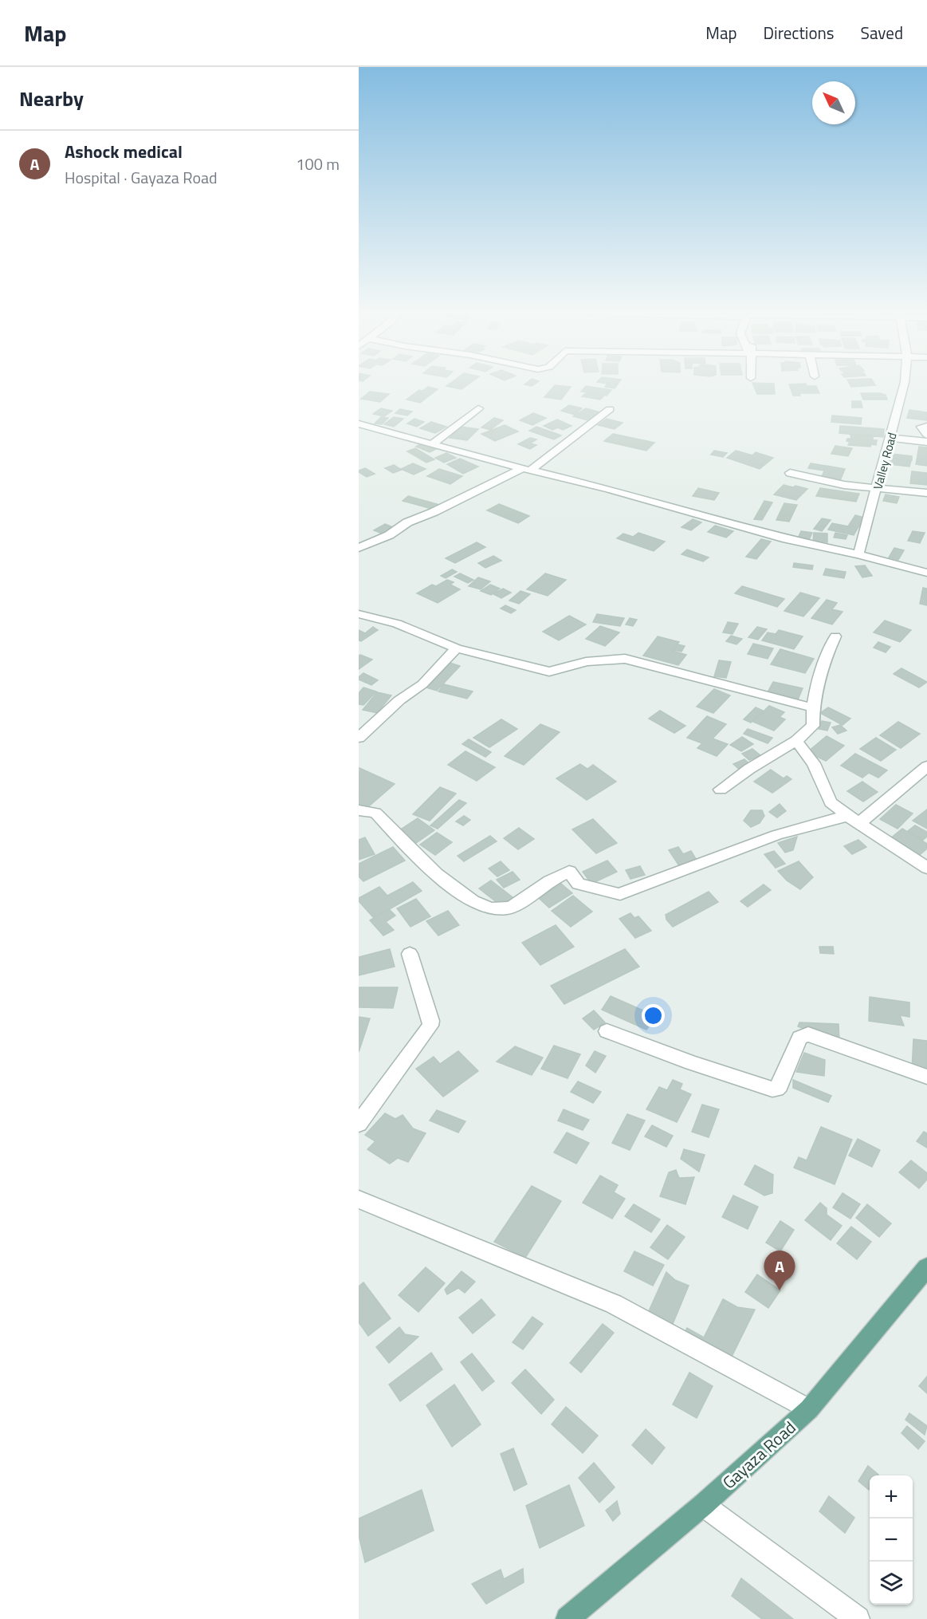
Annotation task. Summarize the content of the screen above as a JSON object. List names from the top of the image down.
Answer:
{
  "streets": {
    "main road": ["Gayaza Road"],
    "street": ["Valley Road"]
  },
  "north": "top left",
  "page": {
    "header": "Map",
    "nav": ["Map", "Directions", "Saved"],
    "heading": "Nearby",
    "list": [
      {
        "mark": "A",
        "name": "Ashock medical",
        "note": "Hospital · Gayaza Road",
        "value": "100 m"
      }
    ],
    "pins": "A",
    "map_buttons": ["+", "−"]
  }
}
